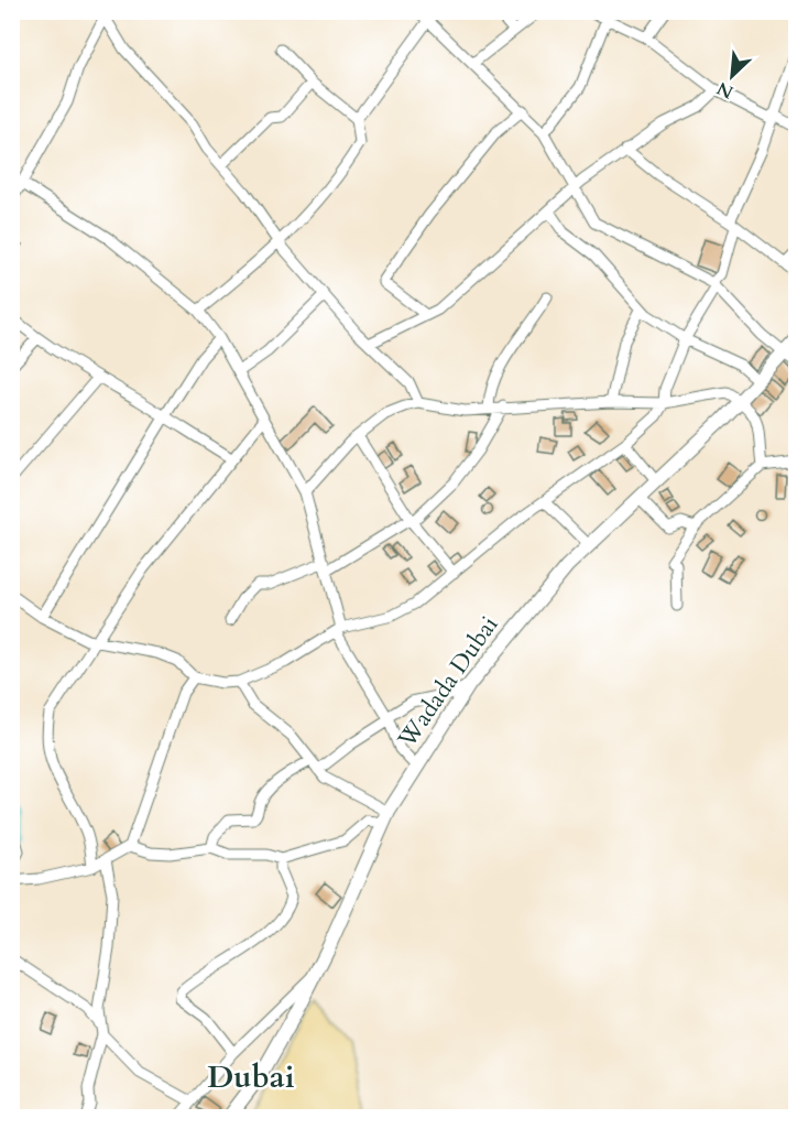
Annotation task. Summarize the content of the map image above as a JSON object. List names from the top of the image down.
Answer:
{
  "streets": {
    "street": ["Wadada Dubai"]
  },
  "districts": ["Dubai"],
  "north": "bottom left"
}
